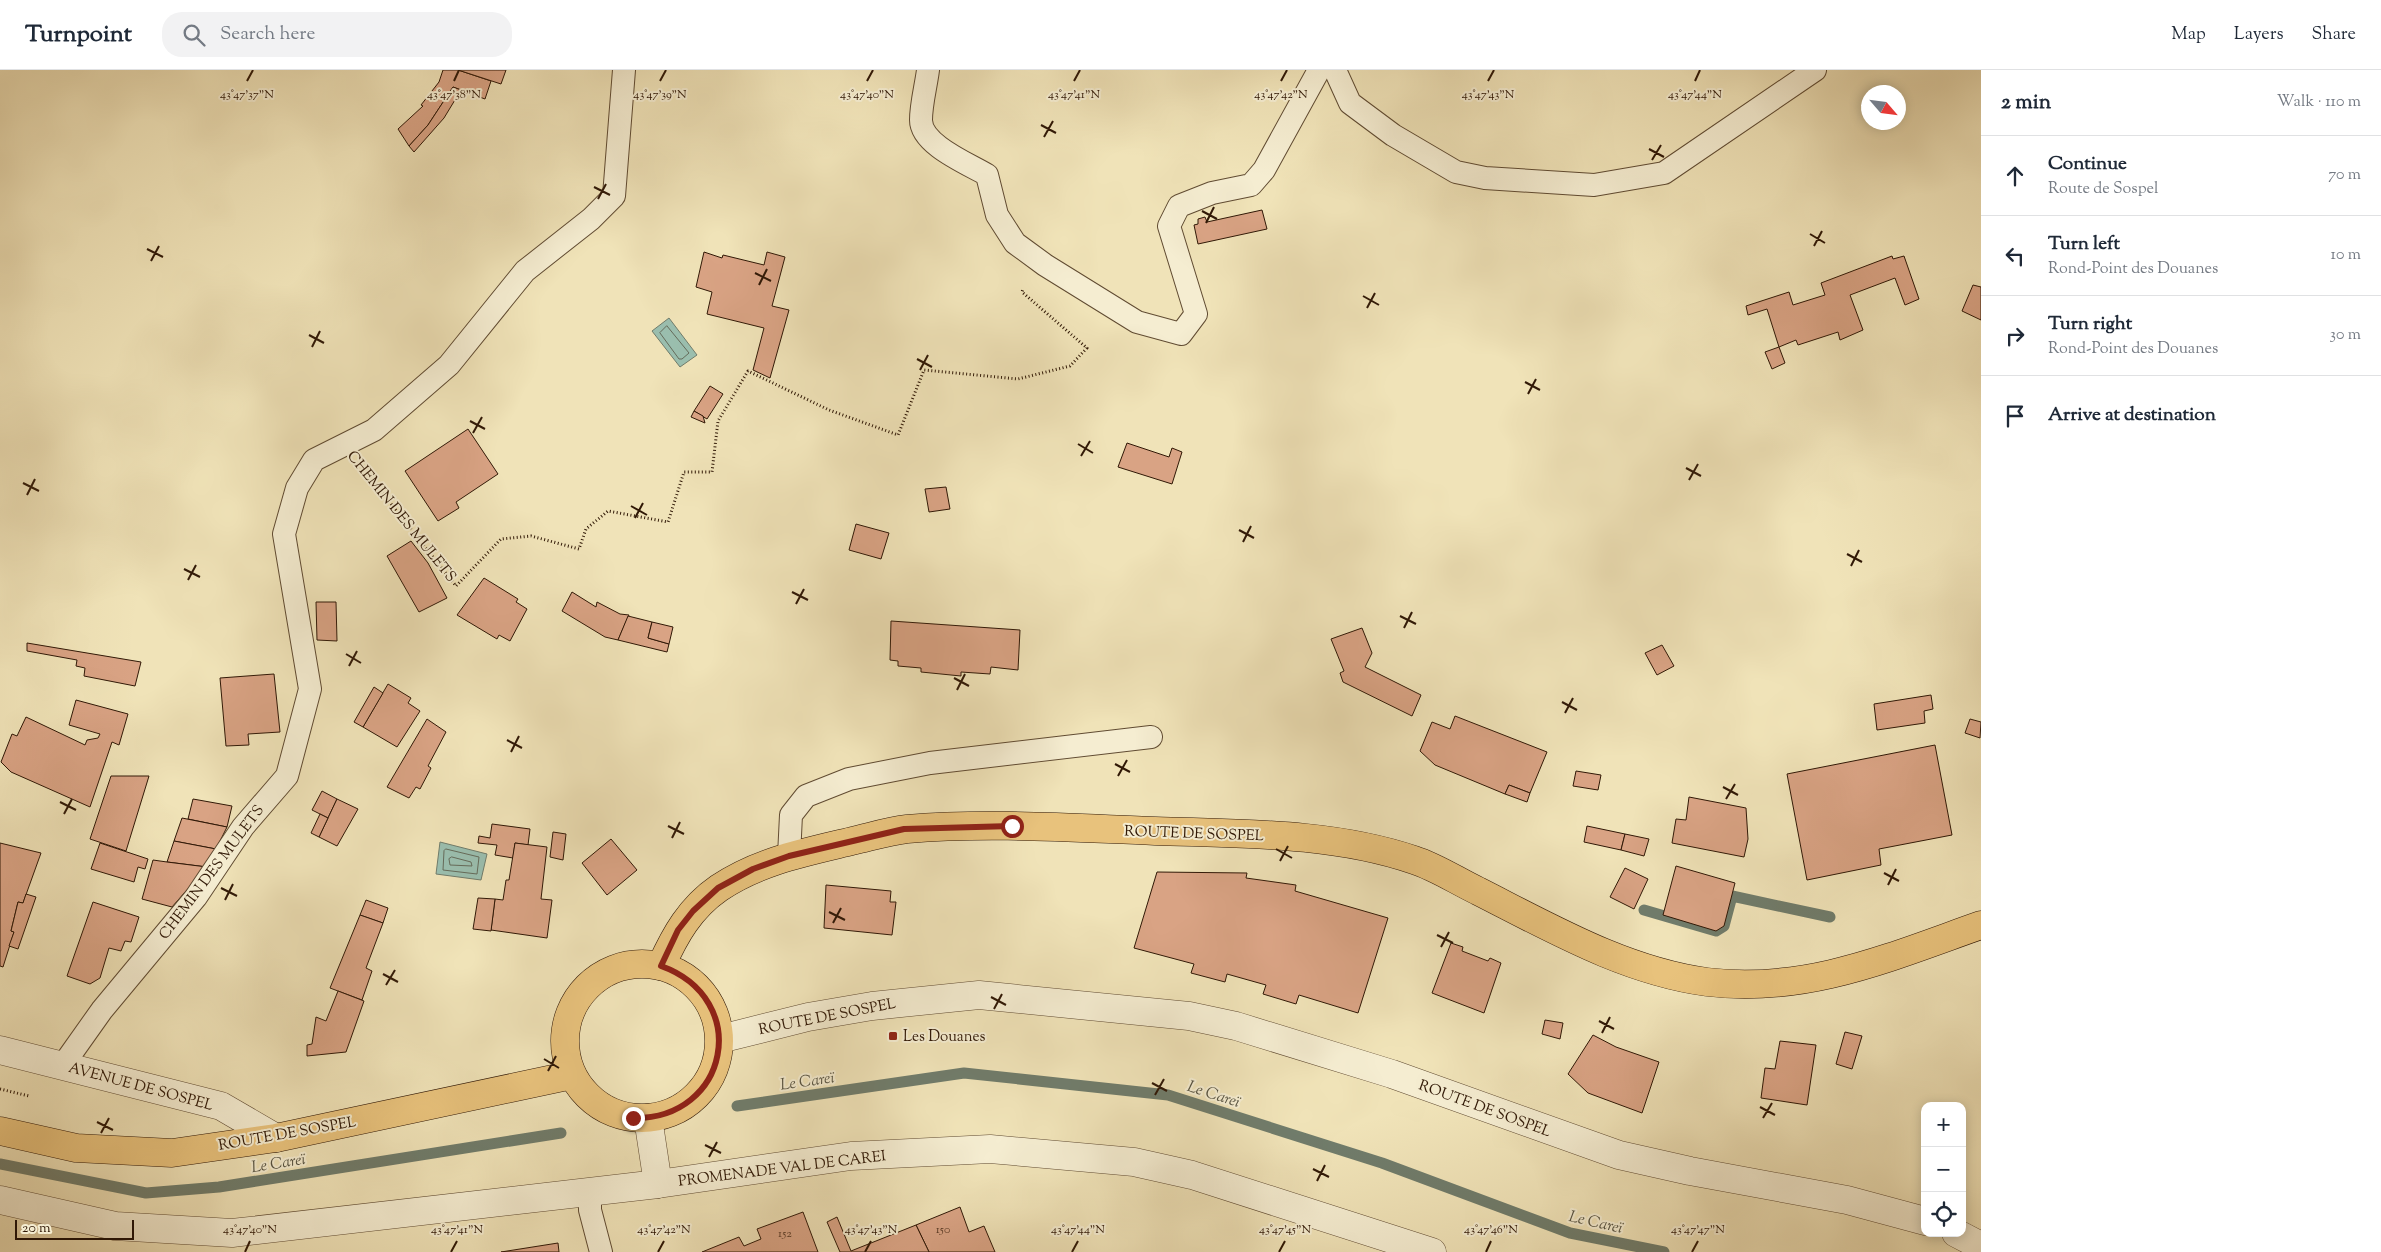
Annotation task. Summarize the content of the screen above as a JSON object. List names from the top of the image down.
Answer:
{
  "streets": {
    "main road": ["ROUTE DE SOSPEL"],
    "street": ["AVENUE DE SOSPEL", "PROMENADE VAL DE CAREI"],
    "lane": ["CHEMIN DES MULETS"]
  },
  "crossings": [
    ["CHEMIN DES MULETS", "AVENUE DE SOSPEL"],
    ["ROUTE DE SOSPEL", "AVENUE DE SOSPEL"],
    ["ROUTE DE SOSPEL", "PROMENADE VAL DE CAREI"]
  ],
  "water": ["Le Careï"],
  "places": {
    "transit": ["Les Douanes"]
  },
  "house_numbers": ["150", "152"],
  "scale_bar": "20 m",
  "north": "bottom right",
  "page": {
    "header": "Turnpoint",
    "search": "Search here",
    "nav": ["Map", "Layers", "Share"],
    "heading": ["2 min", "Walk · 110 m"],
    "list": [
      ["Continue", "Route de Sospel", "70 m"],
      ["Turn left", "Rond-Point des Douanes", "10 m"],
      ["Turn right", "Rond-Point des Douanes", "30 m"],
      "Arrive at destination"
    ],
    "map_buttons": ["+", "−"],
    "scale": "20 m"
  },
  "coordinates": [
    "43°47'37\"N",
    "43°47'38\"N",
    "43°47'39\"N",
    "43°47'40\"N",
    "43°47'41\"N",
    "43°47'42\"N",
    "43°47'43\"N",
    "43°47'44\"N",
    "43°47'45\"N",
    "43°47'46\"N",
    "43°47'47\"N"
  ]
}
